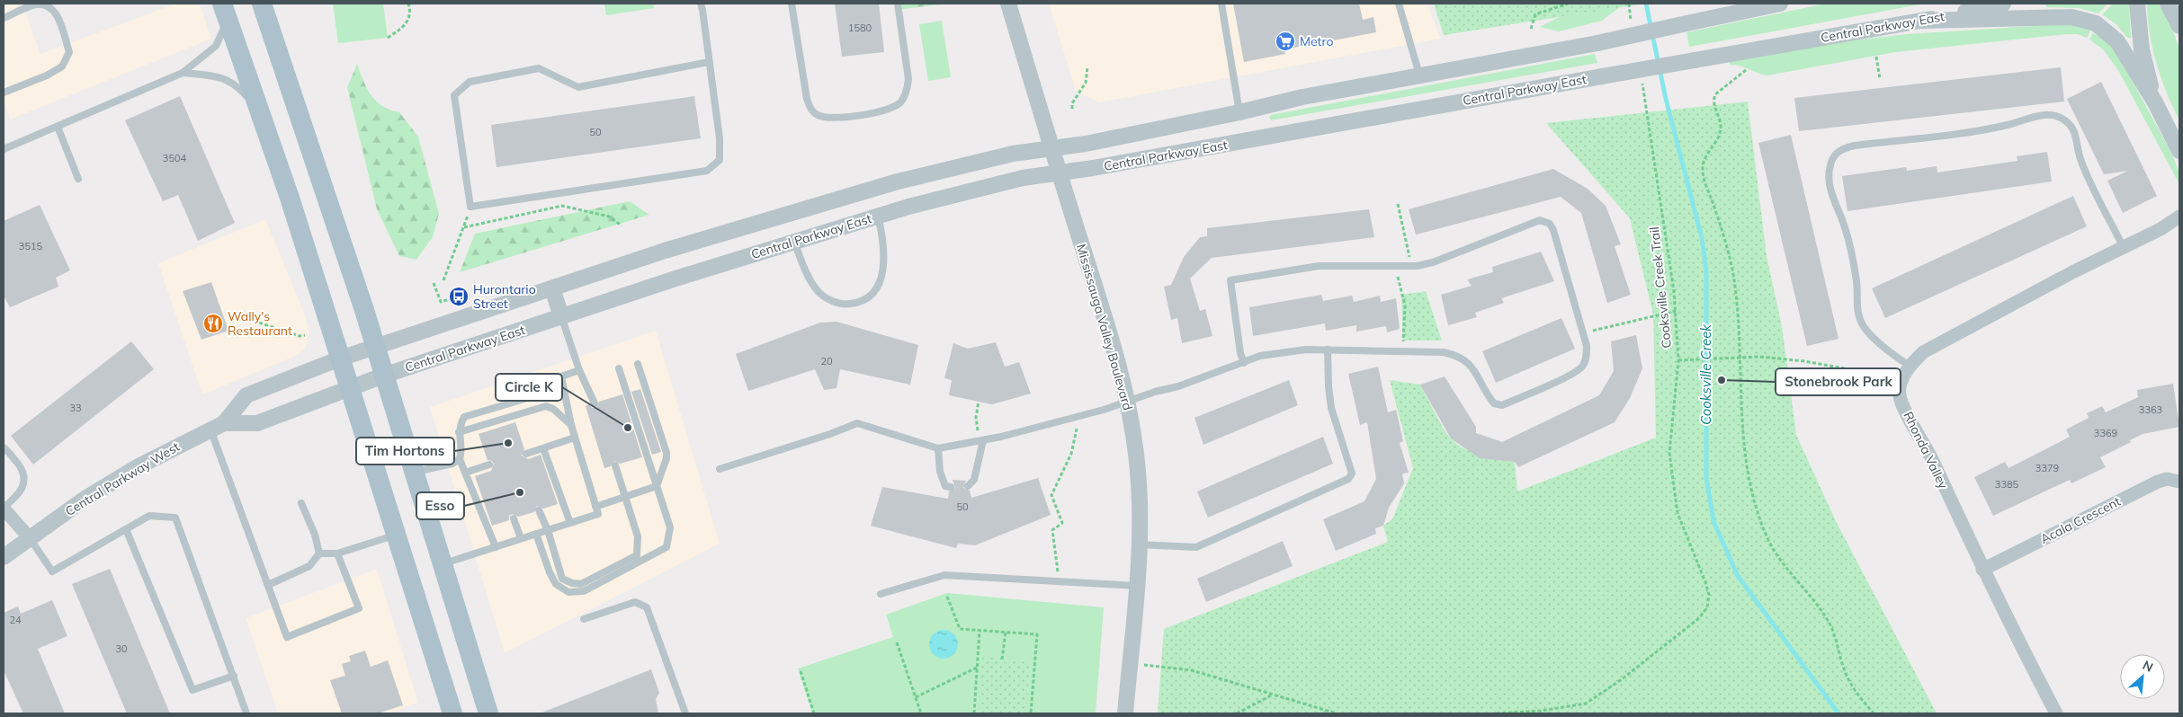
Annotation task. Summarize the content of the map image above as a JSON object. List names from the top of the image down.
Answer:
{
  "streets": {
    "street": [
      "Central Parkway East",
      "Mississauga Valley Boulevard",
      "Rhonda Valley",
      "Central Parkway West",
      "Acala Crescent"
    ],
    "path": ["Cooksville Creek Trail"]
  },
  "crossings": [
    ["Central Parkway East", "Mississauga Valley Boulevard"],
    ["Central Parkway East", "Central Parkway West"],
    ["Cooksville Creek Trail", "Rhonda Valley"],
    ["Rhonda Valley", "Acala Crescent"]
  ],
  "water": ["Cooksville Creek"],
  "places": {
    "supermarket": ["Metro"],
    "bus stop": ["Hurontario Street"],
    "restaurant": ["Wally's Restaurant"],
    "other": [
      "Stonebrook Park",
      "Circle K",
      "Tim Hortons",
      "Esso"
    ]
  },
  "house_numbers": [
    "1580",
    "50",
    "3504",
    "3515",
    "20",
    "33",
    "3363",
    "3369",
    "3379",
    "3385",
    "50",
    "24",
    "30"
  ],
  "north": "top right"
}
